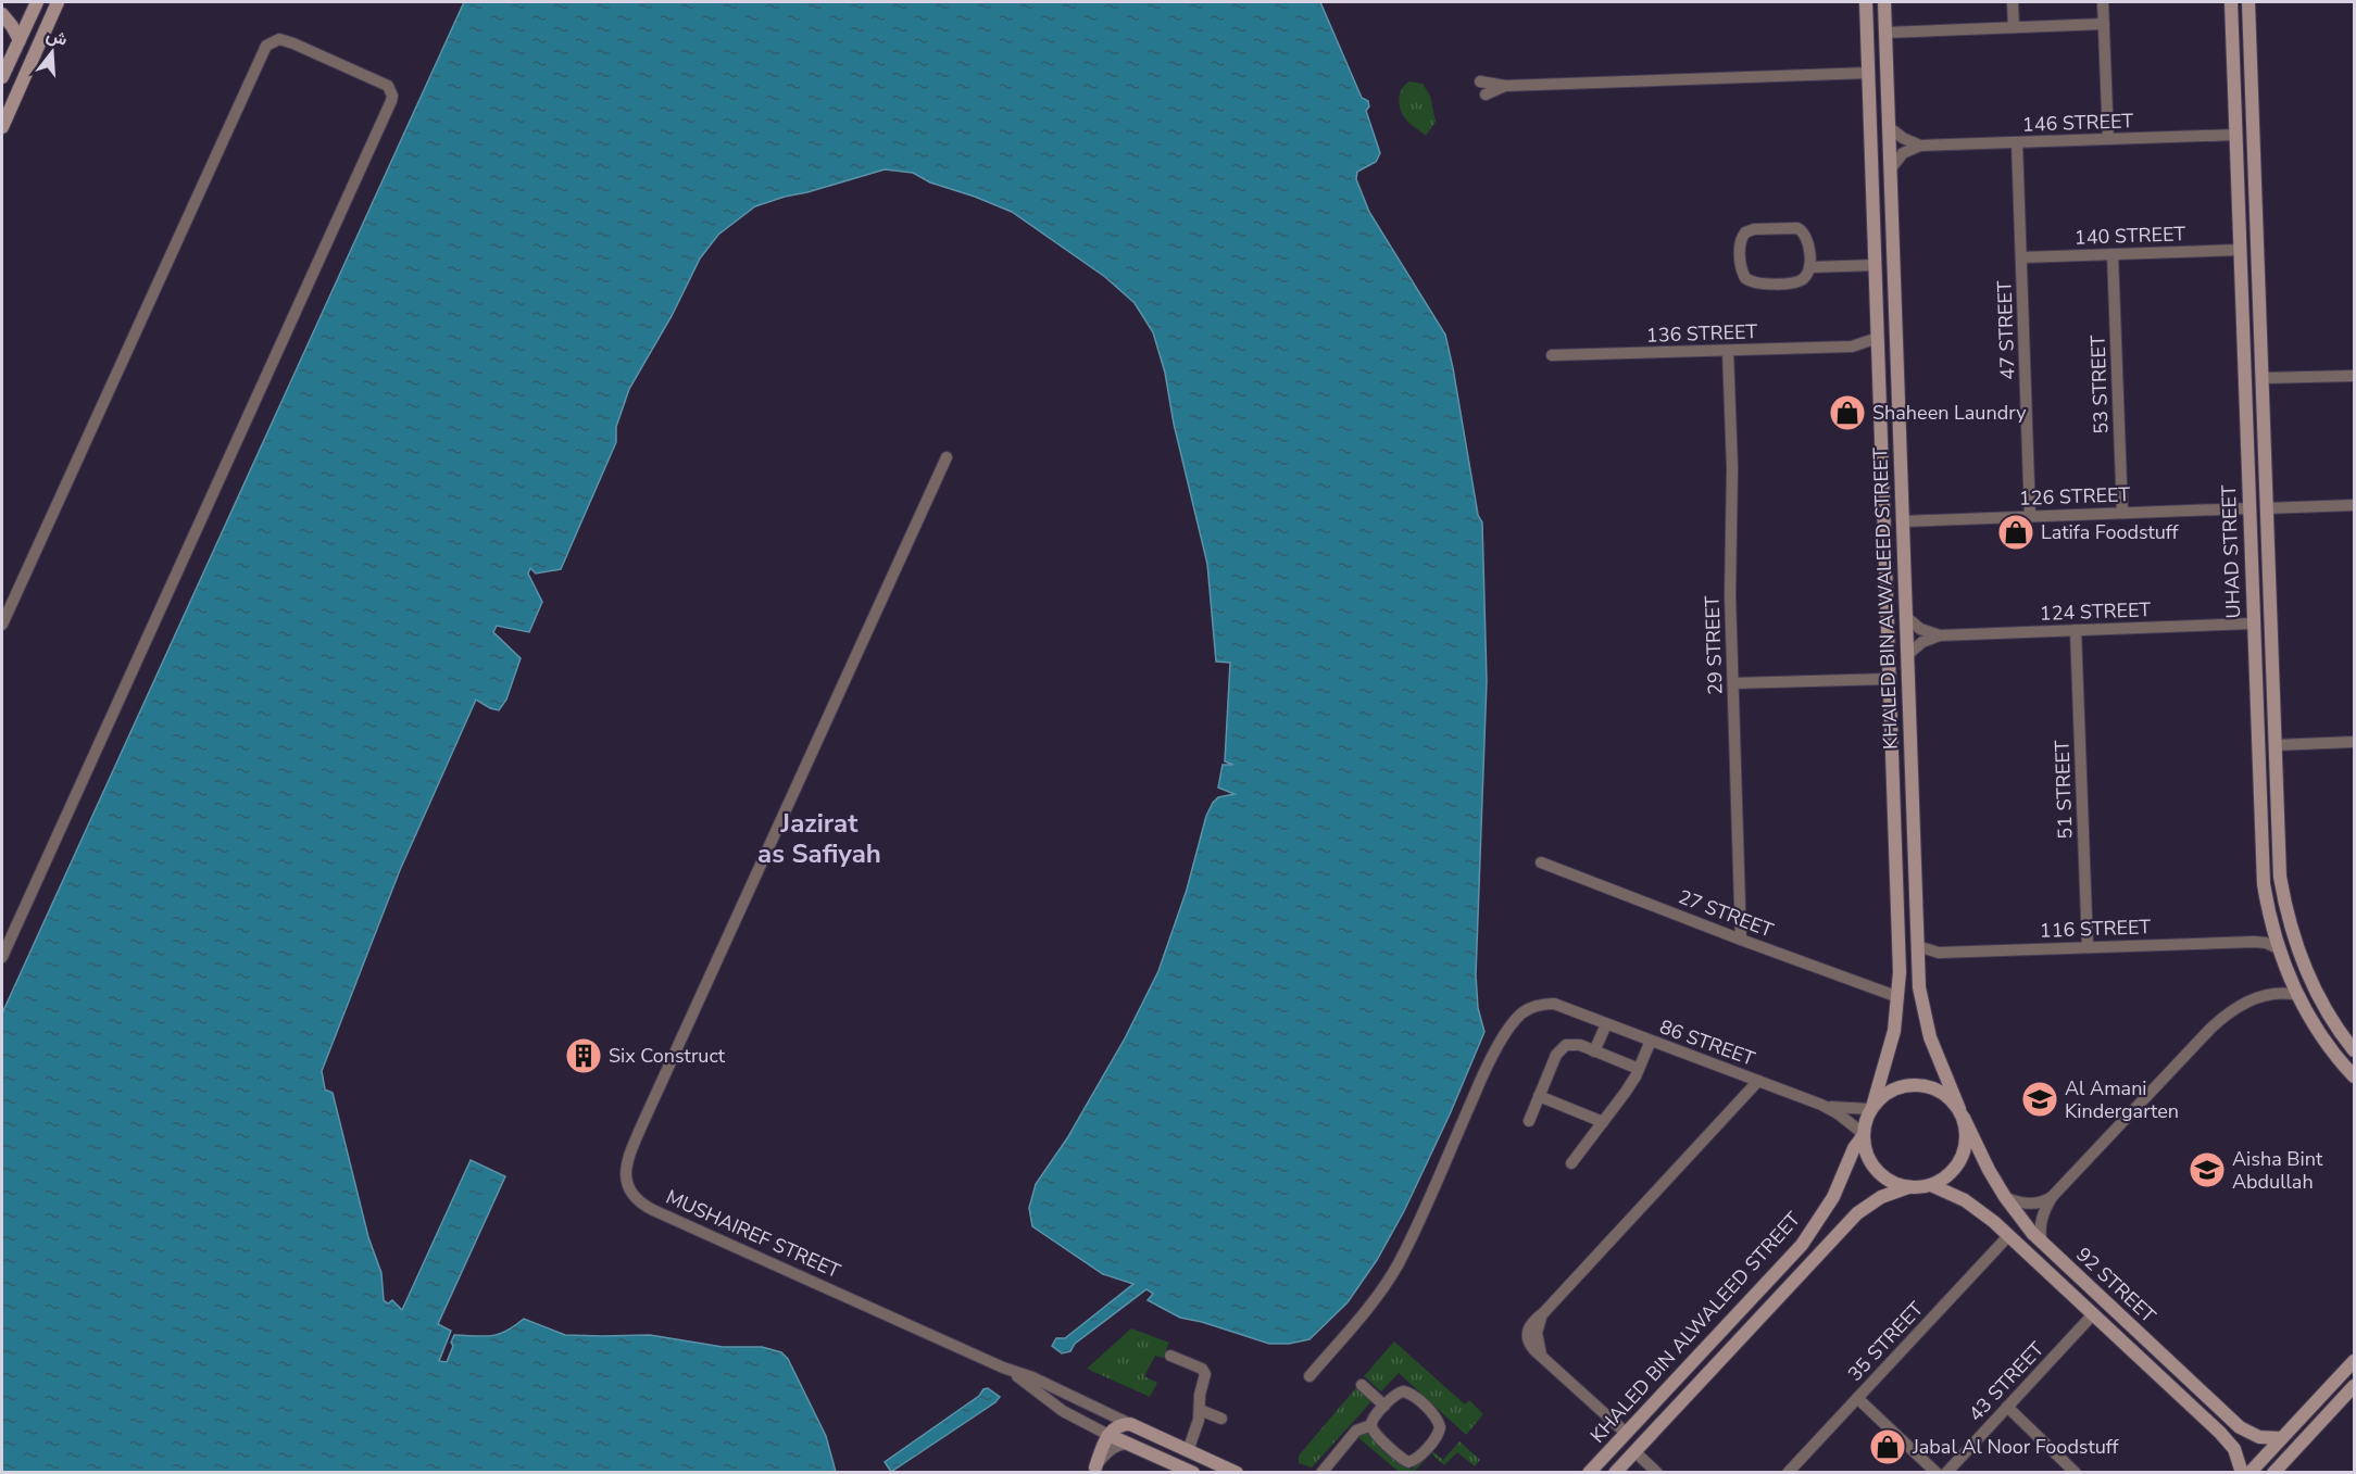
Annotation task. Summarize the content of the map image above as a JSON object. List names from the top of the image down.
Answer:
{
  "streets": {
    "main road": [
      "UHAD STREET",
      "KHALED BIN ALWALEED STREET",
      "MUSHAIREF STREET",
      "92 STREET"
    ],
    "street": [
      "146 STREET",
      "140 STREET",
      "47 STREET",
      "136 STREET",
      "53 STREET",
      "126 STREET",
      "124 STREET",
      "29 STREET",
      "51 STREET",
      "27 STREET",
      "116 STREET",
      "86 STREET",
      "35 STREET",
      "43 STREET"
    ]
  },
  "crossings": [
    ["146 STREET", "47 STREET"],
    ["146 STREET", "UHAD STREET"],
    ["140 STREET", "47 STREET"],
    ["140 STREET", "53 STREET"],
    ["140 STREET", "UHAD STREET"],
    ["47 STREET", "126 STREET"],
    ["136 STREET", "KHALED BIN ALWALEED STREET"],
    ["136 STREET", "29 STREET"],
    ["53 STREET", "126 STREET"],
    ["126 STREET", "UHAD STREET"],
    ["126 STREET", "KHALED BIN ALWALEED STREET"],
    ["UHAD STREET", "124 STREET"],
    ["UHAD STREET", "116 STREET"],
    ["KHALED BIN ALWALEED STREET", "124 STREET"],
    ["KHALED BIN ALWALEED STREET", "27 STREET"],
    ["KHALED BIN ALWALEED STREET", "116 STREET"],
    ["KHALED BIN ALWALEED STREET", "86 STREET"],
    ["KHALED BIN ALWALEED STREET", "92 STREET"],
    ["124 STREET", "51 STREET"],
    ["29 STREET", "27 STREET"],
    ["51 STREET", "116 STREET"],
    ["86 STREET", "92 STREET"],
    ["92 STREET", "35 STREET"],
    ["92 STREET", "43 STREET"]
  ],
  "districts": ["Jazirat as Safiyah"],
  "places": {
    "shop": ["Shaheen Laundry", "Latifa Foodstuff", "Jabal Al Noor Foodstuff"],
    "building": ["Six Construct"],
    "school or university": ["Al Amani Kindergarten", "Aisha Bint Abdullah"]
  },
  "north": "top"
}
